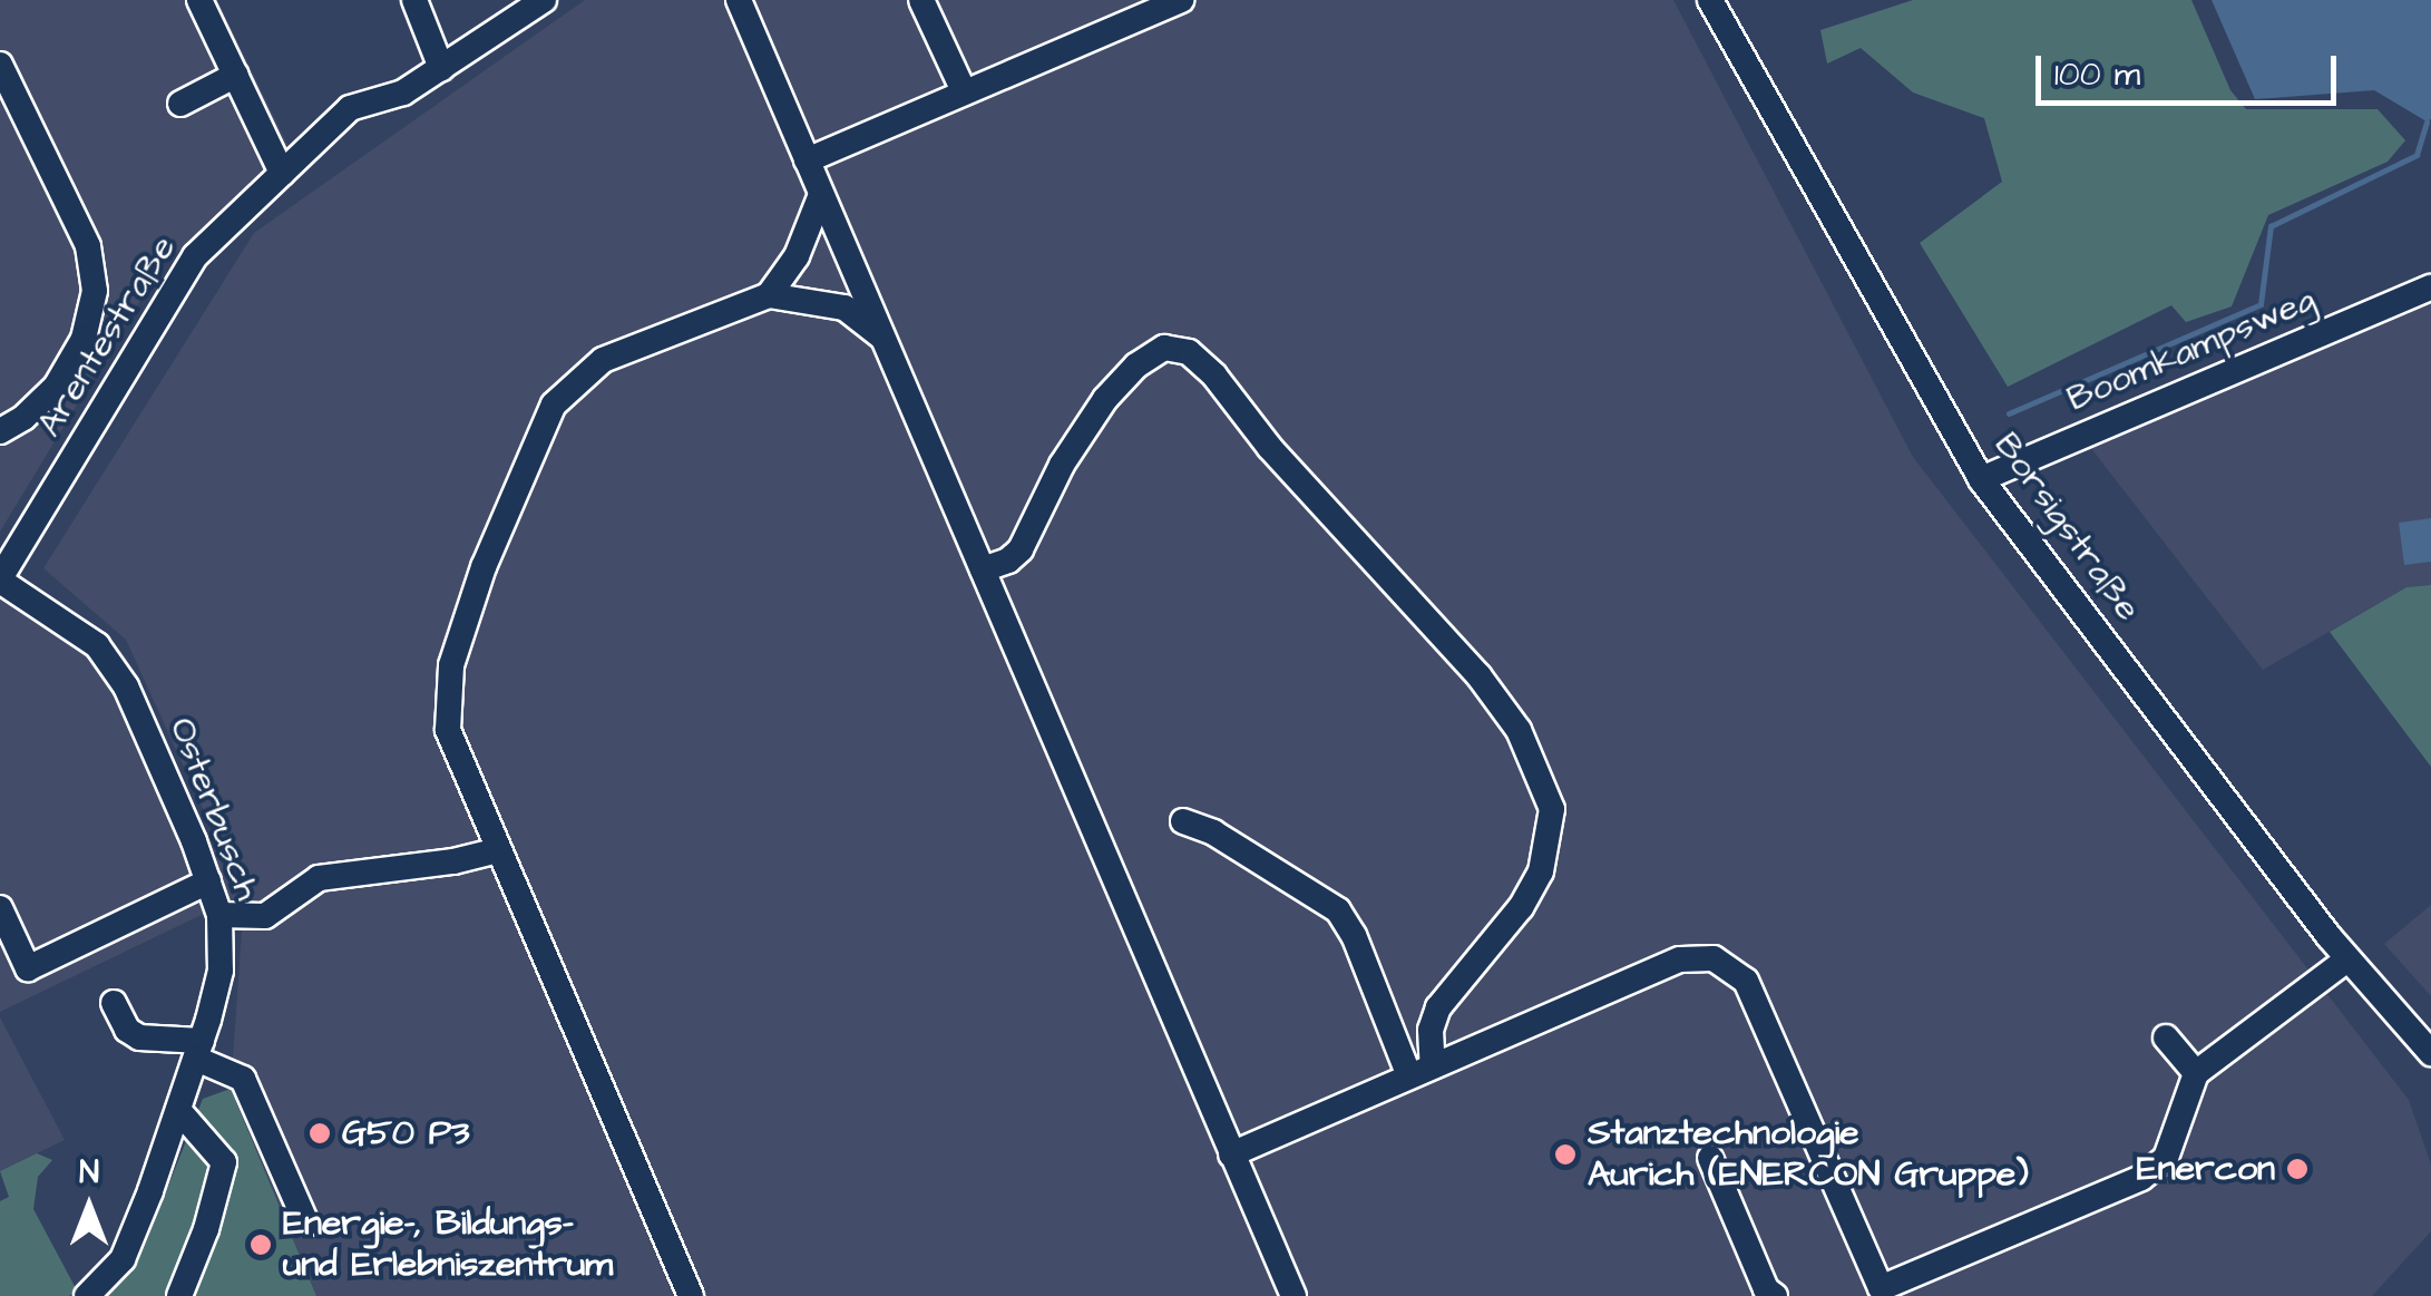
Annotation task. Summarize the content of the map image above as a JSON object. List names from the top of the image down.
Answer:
{
  "streets": {
    "street": [
      "Arentestraße",
      "Boomkampsweg",
      "Borsigstraße",
      "Osterbusch"
    ]
  },
  "crossings": [
    ["Arentestraße", "Osterbusch"],
    ["Boomkampsweg", "Borsigstraße"]
  ],
  "places": [
    "G50 P3",
    "Stanztechnologie Aurich (ENERCON Gruppe)",
    "Enercon",
    "Energie-, Bildungs- und Erlebniszentrum"
  ],
  "scale_bar": "100 m",
  "north": "top"
}
